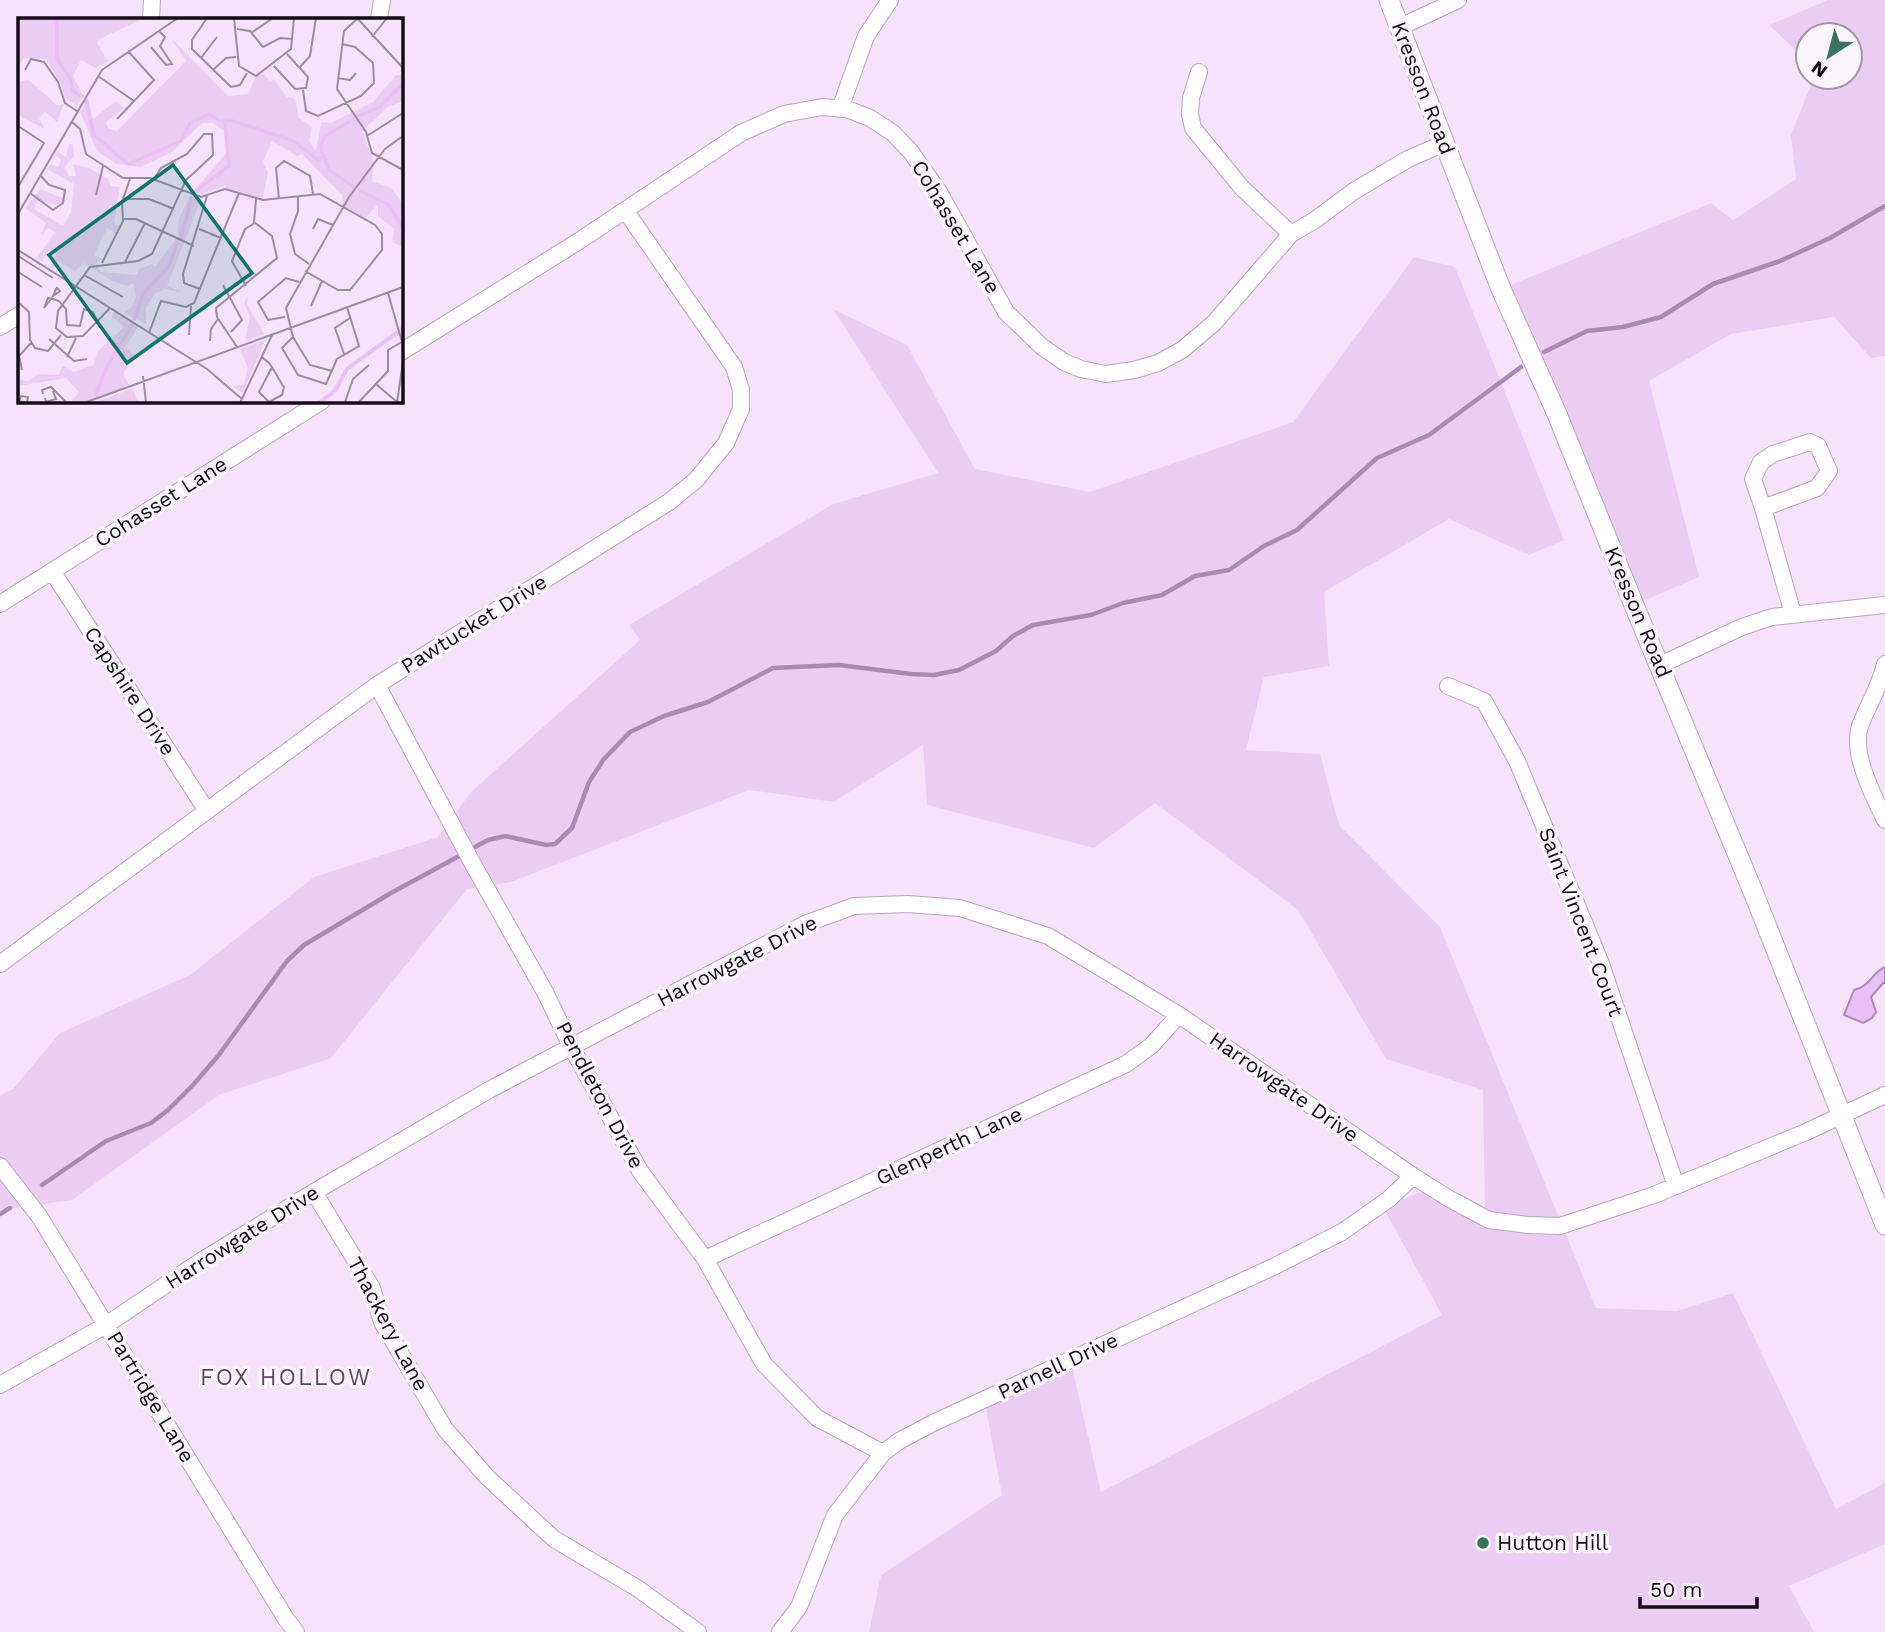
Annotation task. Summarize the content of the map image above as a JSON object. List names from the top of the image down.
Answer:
{
  "streets": {
    "street": [
      "Kresson Road",
      "Cohasset Lane",
      "Pawtucket Drive",
      "Capshire Drive",
      "Saint Vincent Court",
      "Harrowgate Drive",
      "Pendleton Drive",
      "Glenperth Lane",
      "Thackery Lane",
      "Parnell Drive",
      "Partridge Lane"
    ]
  },
  "crossings": [
    ["Kresson Road", "Cohasset Lane"],
    ["Kresson Road", "Harrowgate Drive"],
    ["Cohasset Lane", "Pawtucket Drive"],
    ["Cohasset Lane", "Capshire Drive"],
    ["Pawtucket Drive", "Capshire Drive"],
    ["Pawtucket Drive", "Pendleton Drive"],
    ["Saint Vincent Court", "Harrowgate Drive"],
    ["Harrowgate Drive", "Pendleton Drive"],
    ["Harrowgate Drive", "Glenperth Lane"],
    ["Harrowgate Drive", "Thackery Lane"],
    ["Harrowgate Drive", "Parnell Drive"],
    ["Harrowgate Drive", "Partridge Lane"],
    ["Pendleton Drive", "Glenperth Lane"],
    ["Pendleton Drive", "Parnell Drive"]
  ],
  "districts": ["FOX HOLLOW"],
  "places": ["Hutton Hill"],
  "scale_bar": "50 m",
  "north": "bottom left"
}
